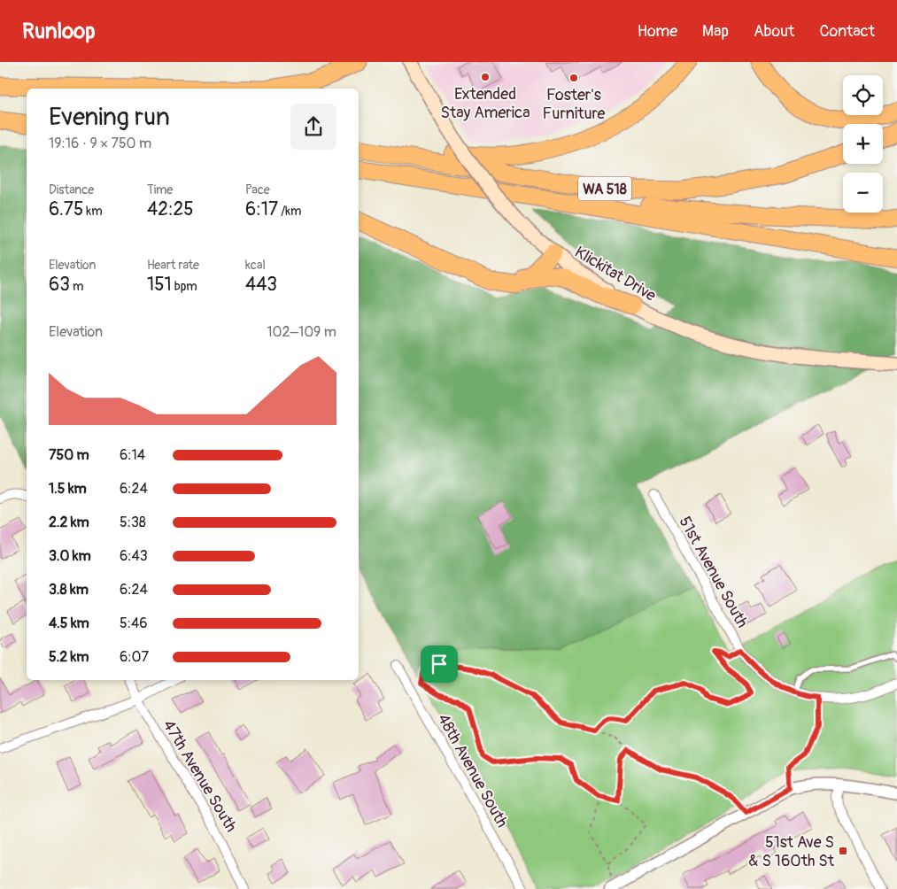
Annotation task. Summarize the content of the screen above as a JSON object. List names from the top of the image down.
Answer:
{
  "streets": {
    "highway": ["WA 518"],
    "main road": ["Klickitat Drive"],
    "street": ["51st Avenue South", "48th Avenue South", "47th Avenue South"]
  },
  "places": {
    "other": ["Extended Stay America", "Foster's Furniture"],
    "transit": ["51st Ave S & S 160th St"]
  },
  "page": {
    "header": "Runloop",
    "nav": [
      "Home",
      "Map",
      "About",
      "Contact"
    ],
    "map_buttons": ["+", "−"],
    "heading": ["Evening run", "19:16 · 9 × 750 m"],
    "stats": [
      ["Distance", "6.75 km"],
      ["Time", "42:25"],
      ["Pace", "6:17 /km"],
      ["Elevation", "63 m"],
      ["Heart rate", "151 bpm"],
      ["kcal", "443"]
    ],
    "chart": ["Elevation", "102–109 m"],
    "list": [
      {
        "name": "750 m",
        "note": "6:14"
      },
      {
        "name": "1.5 km",
        "note": "6:24"
      },
      {
        "name": "2.2 km",
        "note": "5:38"
      },
      {
        "name": "3.0 km",
        "note": "6:43"
      },
      {
        "name": "3.8 km",
        "note": "6:24"
      },
      {
        "name": "4.5 km",
        "note": "5:46"
      },
      {
        "name": "5.2 km",
        "note": "6:07"
      }
    ]
  }
}
